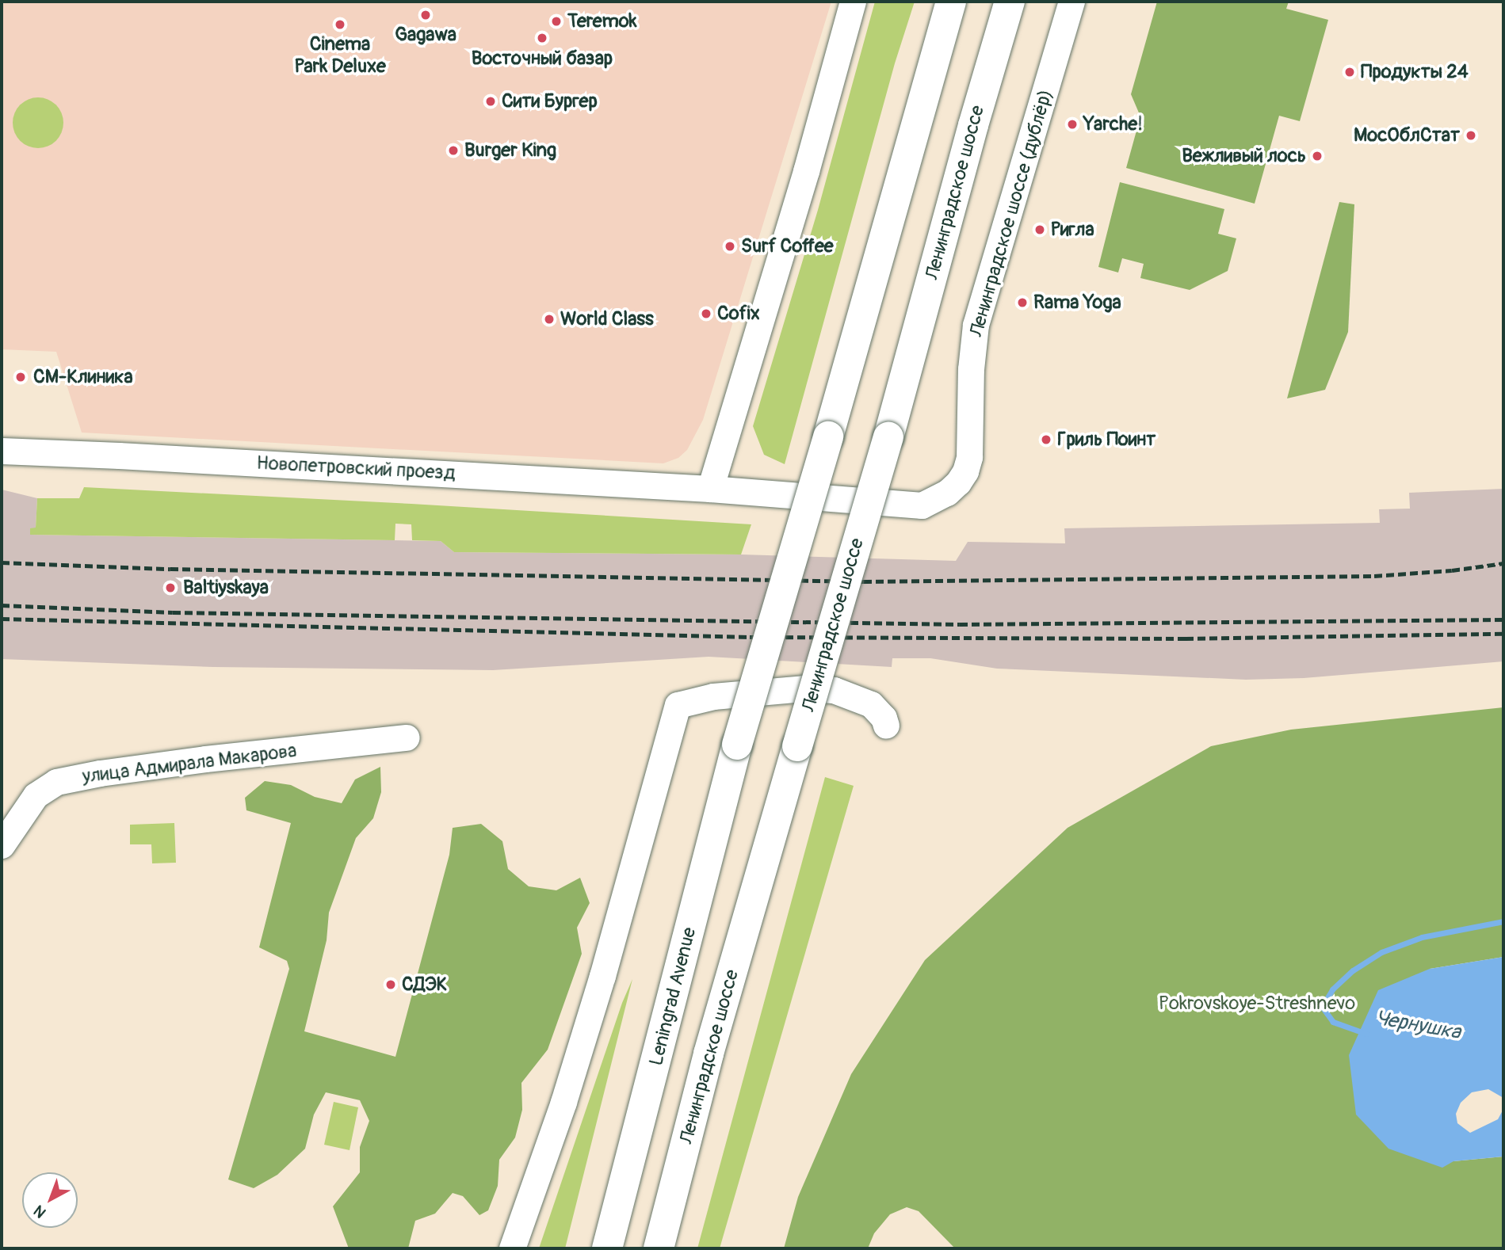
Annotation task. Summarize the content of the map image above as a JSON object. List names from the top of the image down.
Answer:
{
  "streets": {
    "main road": ["Ленинградское шоссе", "Leningrad Avenue"],
    "street": ["Ленинградское шоссе (дублёр)", "Новопетровский проезд", "улица Адмирала Макарова"]
  },
  "crossings": [
    ["Ленинградское шоссе (дублёр)", "Новопетровский проезд"]
  ],
  "water": ["Чернушка"],
  "parks": ["Pokrovskoye-Streshnevo"],
  "places": [
    "Gagawa",
    "Teremok",
    "Cinema Park Deluxe",
    "Восточный базар",
    "Продукты 24",
    "Сити Бургер",
    "Yarche!",
    "МосОблСтат",
    "Burger King",
    "Вежливый лось",
    "Ригла",
    "Surf Coffee",
    "Rama Yoga",
    "Cofix",
    "World Class",
    "СМ-Клиника",
    "Гриль Поинт",
    "Baltiyskaya",
    "СДЭК"
  ],
  "north": "bottom left"
}
